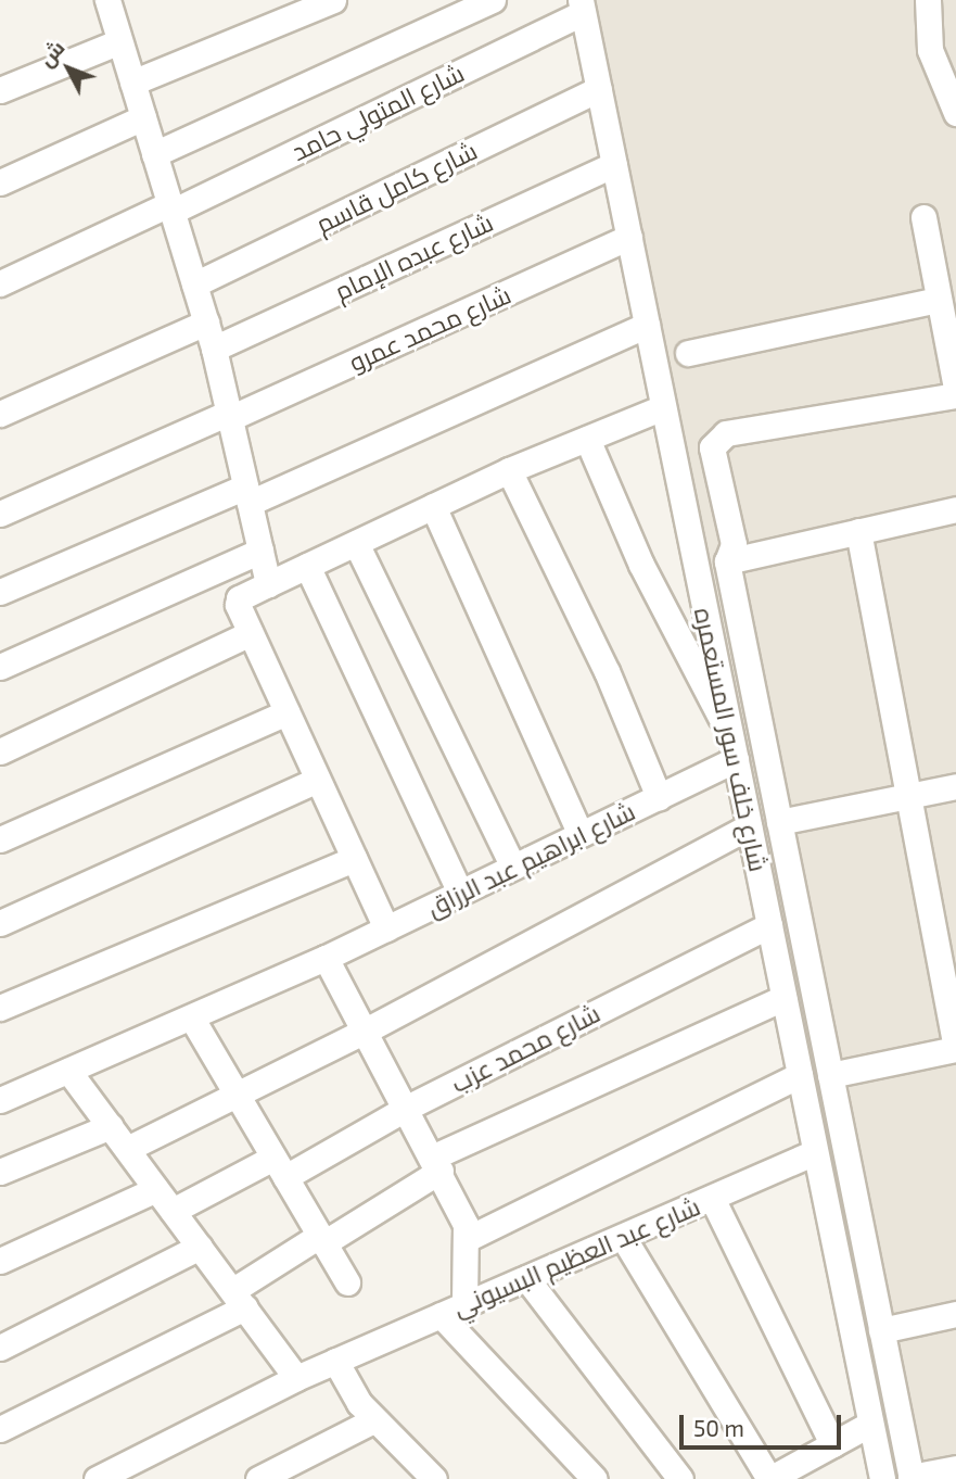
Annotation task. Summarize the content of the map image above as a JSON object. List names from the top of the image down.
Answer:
{
  "streets": {
    "street": [
      "شارع المتولي حامد",
      "شارع كامل قاسم",
      "شارع عبده الإمام",
      "شارع محمد عمرو",
      "شارع خلف سور المستعمره",
      "شارع ابراهيم عبد الرزاق",
      "شارع محمد عزب",
      "شارع عبد العظيم البسيوني"
    ]
  },
  "crossings": [
    ["شارع المتولي حامد", "شارع خلف سور المستعمره"],
    ["شارع كامل قاسم", "شارع خلف سور المستعمره"],
    ["شارع عبده الإمام", "شارع خلف سور المستعمره"],
    ["شارع محمد عمرو", "شارع خلف سور المستعمره"],
    ["شارع خلف سور المستعمره", "شارع ابراهيم عبد الرزاق"],
    ["شارع خلف سور المستعمره", "شارع محمد عزب"],
    ["شارع خلف سور المستعمره", "شارع عبد العظيم البسيوني"]
  ],
  "scale_bar": "50 m",
  "north": "top left"
}
